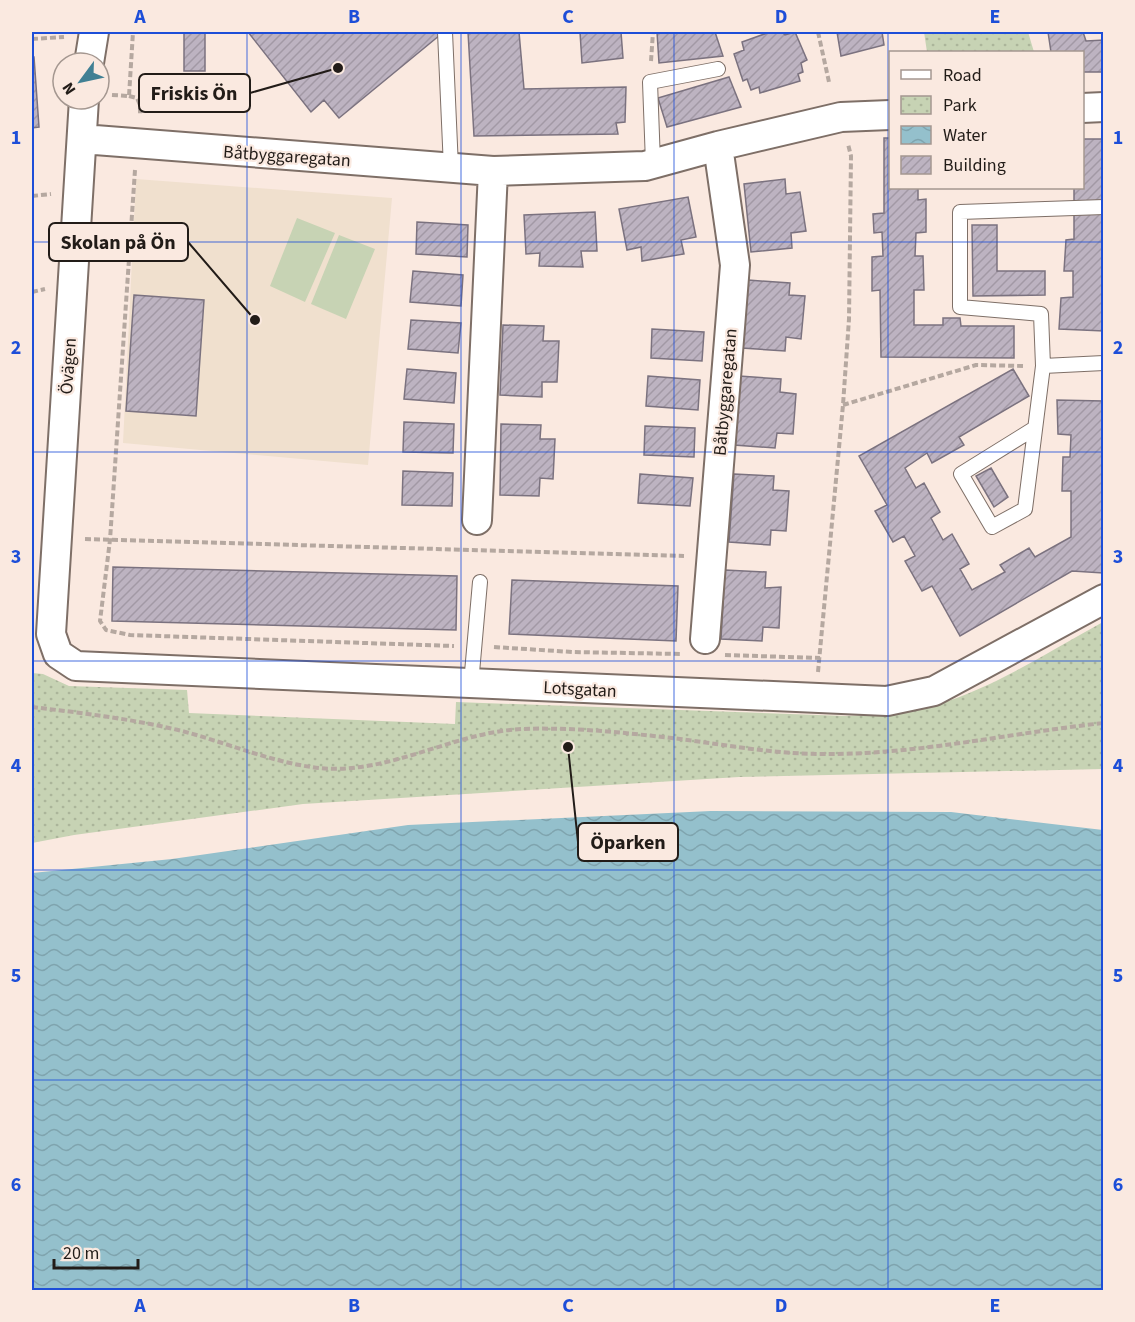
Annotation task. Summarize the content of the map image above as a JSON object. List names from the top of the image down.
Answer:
{
  "streets": {
    "street": ["Båtbyggaregatan", "Övägen", "Lotsgatan"]
  },
  "crossings": [
    ["Båtbyggaregatan", "Övägen"],
    ["Övägen", "Lotsgatan"]
  ],
  "places": ["Friskis Ön", "Skolan på Ön", "Öparken"],
  "legend": [
    "Road",
    "Park",
    "Water",
    "Building"
  ],
  "scale_bar": "20 m",
  "north": "bottom left",
  "grid": {
    "columns": [
      "A",
      "B",
      "C",
      "D",
      "E"
    ],
    "rows": [
      "1",
      "2",
      "3",
      "4",
      "5",
      "6"
    ]
  }
}
